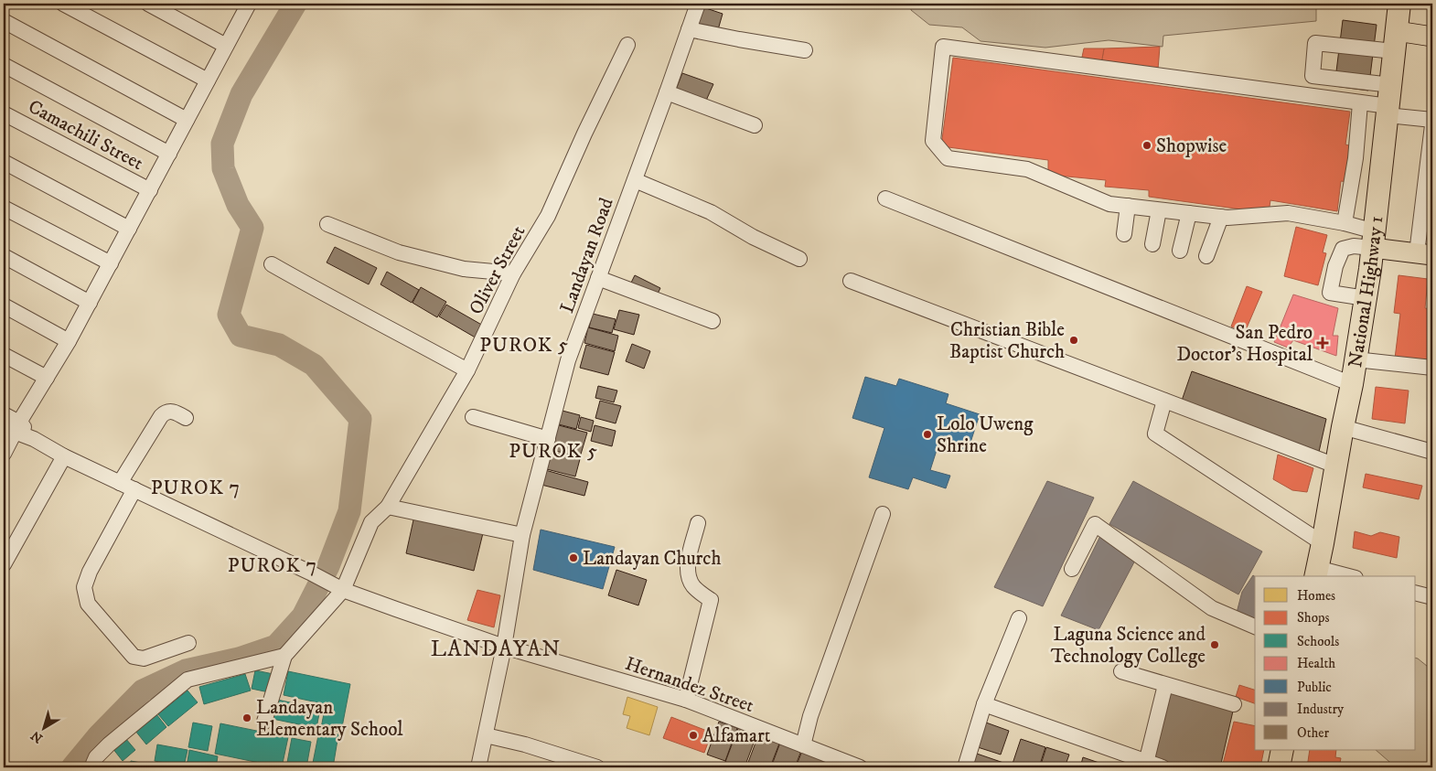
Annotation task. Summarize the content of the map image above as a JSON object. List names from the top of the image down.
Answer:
{
  "streets": {
    "highway": ["National Highway 1"],
    "street": [
      "Camachili Street",
      "Landayan Road",
      "Oliver Street",
      "Hernandez Street"
    ]
  },
  "crossings": [
    ["Landayan Road", "Hernandez Street"],
    ["Oliver Street", "Hernandez Street"]
  ],
  "districts": [
    "PUROK 5",
    "PUROK 5",
    "PUROK 7",
    "PUROK 7",
    "LANDAYAN"
  ],
  "places": {
    "other": [
      "Shopwise",
      "Christian Bible Baptist Church",
      "Lolo Uweng Shrine",
      "Landayan Church",
      "Laguna Science and Technology College",
      "Landayan Elementary School",
      "Alfamart"
    ],
    "health": ["San Pedro Doctor's Hospital"]
  },
  "legend": [
    "Homes",
    "Shops",
    "Schools",
    "Health",
    "Public",
    "Industry",
    "Other"
  ],
  "north": "bottom left"
}
